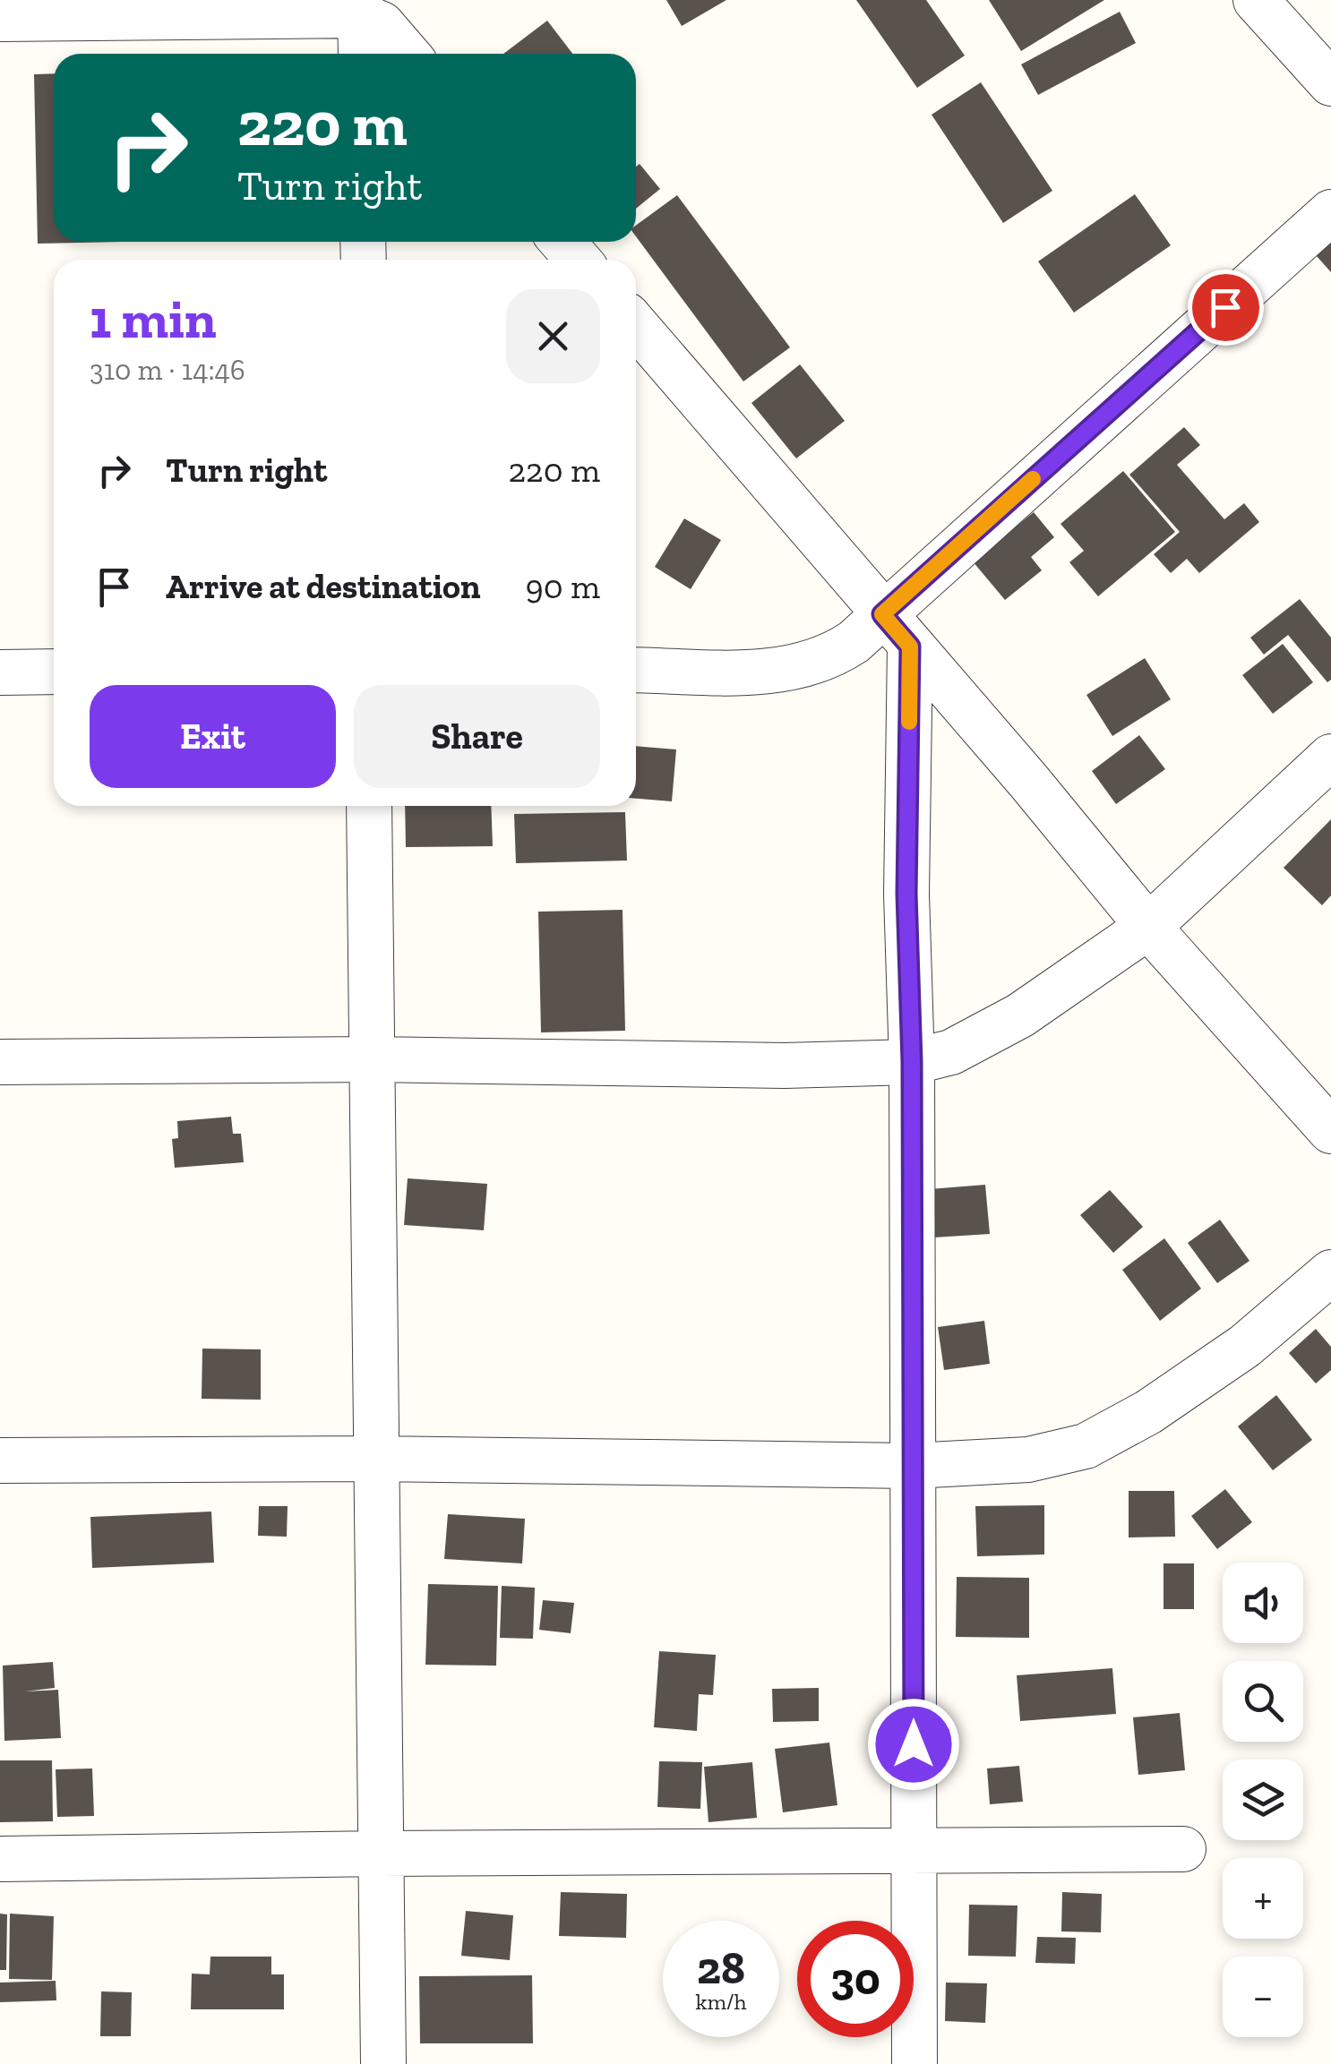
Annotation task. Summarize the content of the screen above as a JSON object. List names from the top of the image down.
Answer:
{
  "page": {
    "turn": ["220 m", "Turn right"],
    "heading": ["1 min", "310 m · 14:46"],
    "list": [
      {
        "name": "Turn right",
        "value": "220 m"
      },
      {
        "name": "Arrive at destination",
        "value": "90 m"
      }
    ],
    "buttons": ["Exit", "Share"],
    "map_buttons": ["+", "−"],
    "speed": "28 km/h",
    "limit": "30"
  }
}
